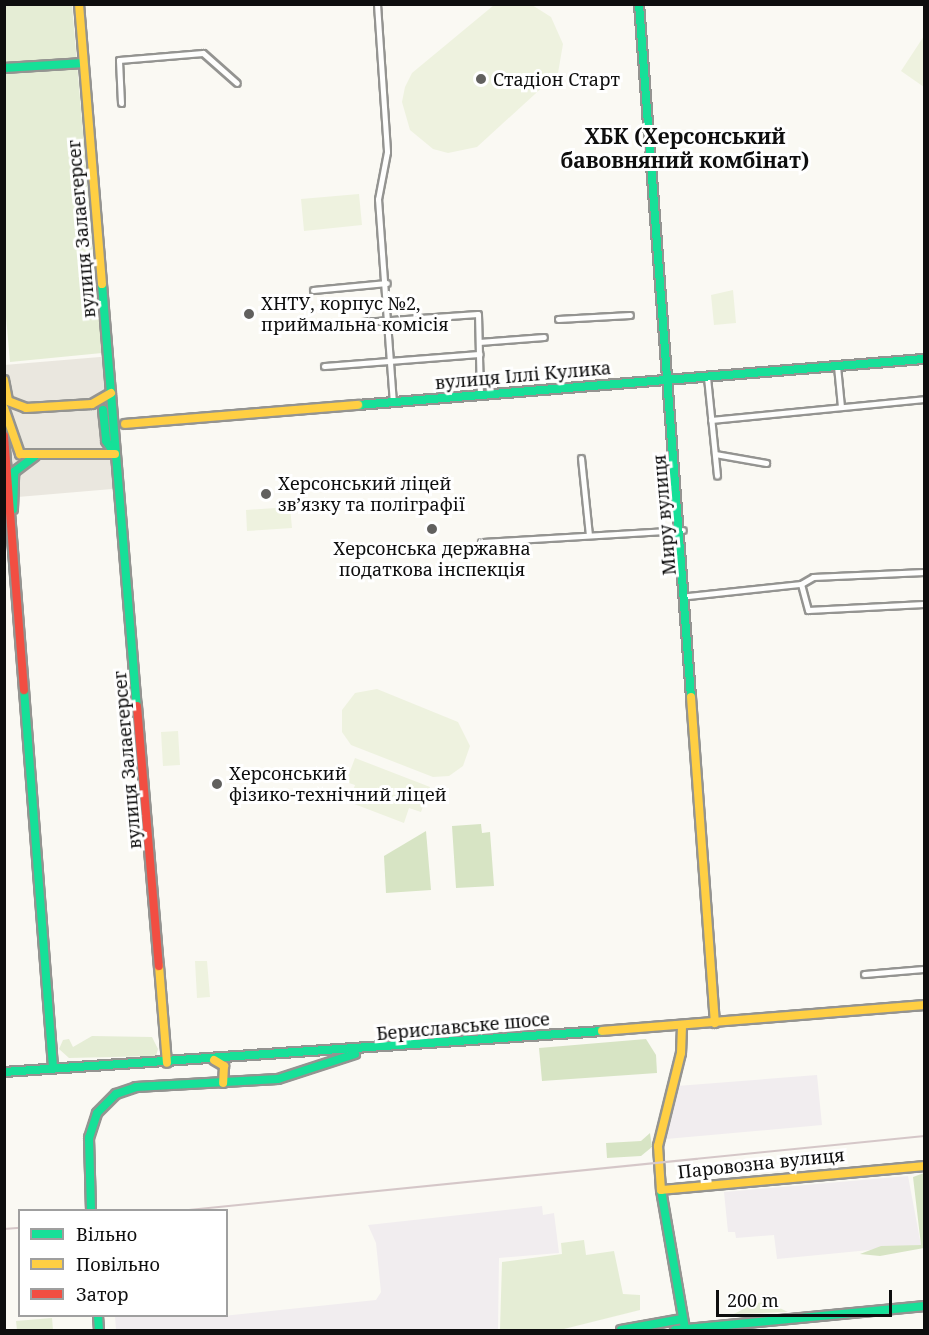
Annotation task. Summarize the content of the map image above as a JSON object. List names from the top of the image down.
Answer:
{
  "streets": {
    "street": [
      "вулиця Залаегерсег",
      "вулиця Іллі Кулика",
      "Миру вулиця",
      "Бериславське шосе",
      "Паровозна вулиця"
    ]
  },
  "crossings": [
    ["вулиця Залаегерсег", "Бериславське шосе"],
    ["вулиця Іллі Кулика", "Миру вулиця"],
    ["Миру вулиця", "Бериславське шосе"],
    ["Бериславське шосе", "Паровозна вулиця"]
  ],
  "districts": ["ХБК (Херсонський бавовняний комбінат)"],
  "places": [
    "Стадіон Старт",
    "ХНТУ, корпус №2, приймальна комісія",
    "Херсонський ліцей зв’язку та поліграфії",
    "Херсонська державна податкова інспекція",
    "Херсонський фізико-технічний ліцей"
  ],
  "legend": ["Вільно", "Повільно", "Затор"],
  "scale_bar": "200 m"
}
